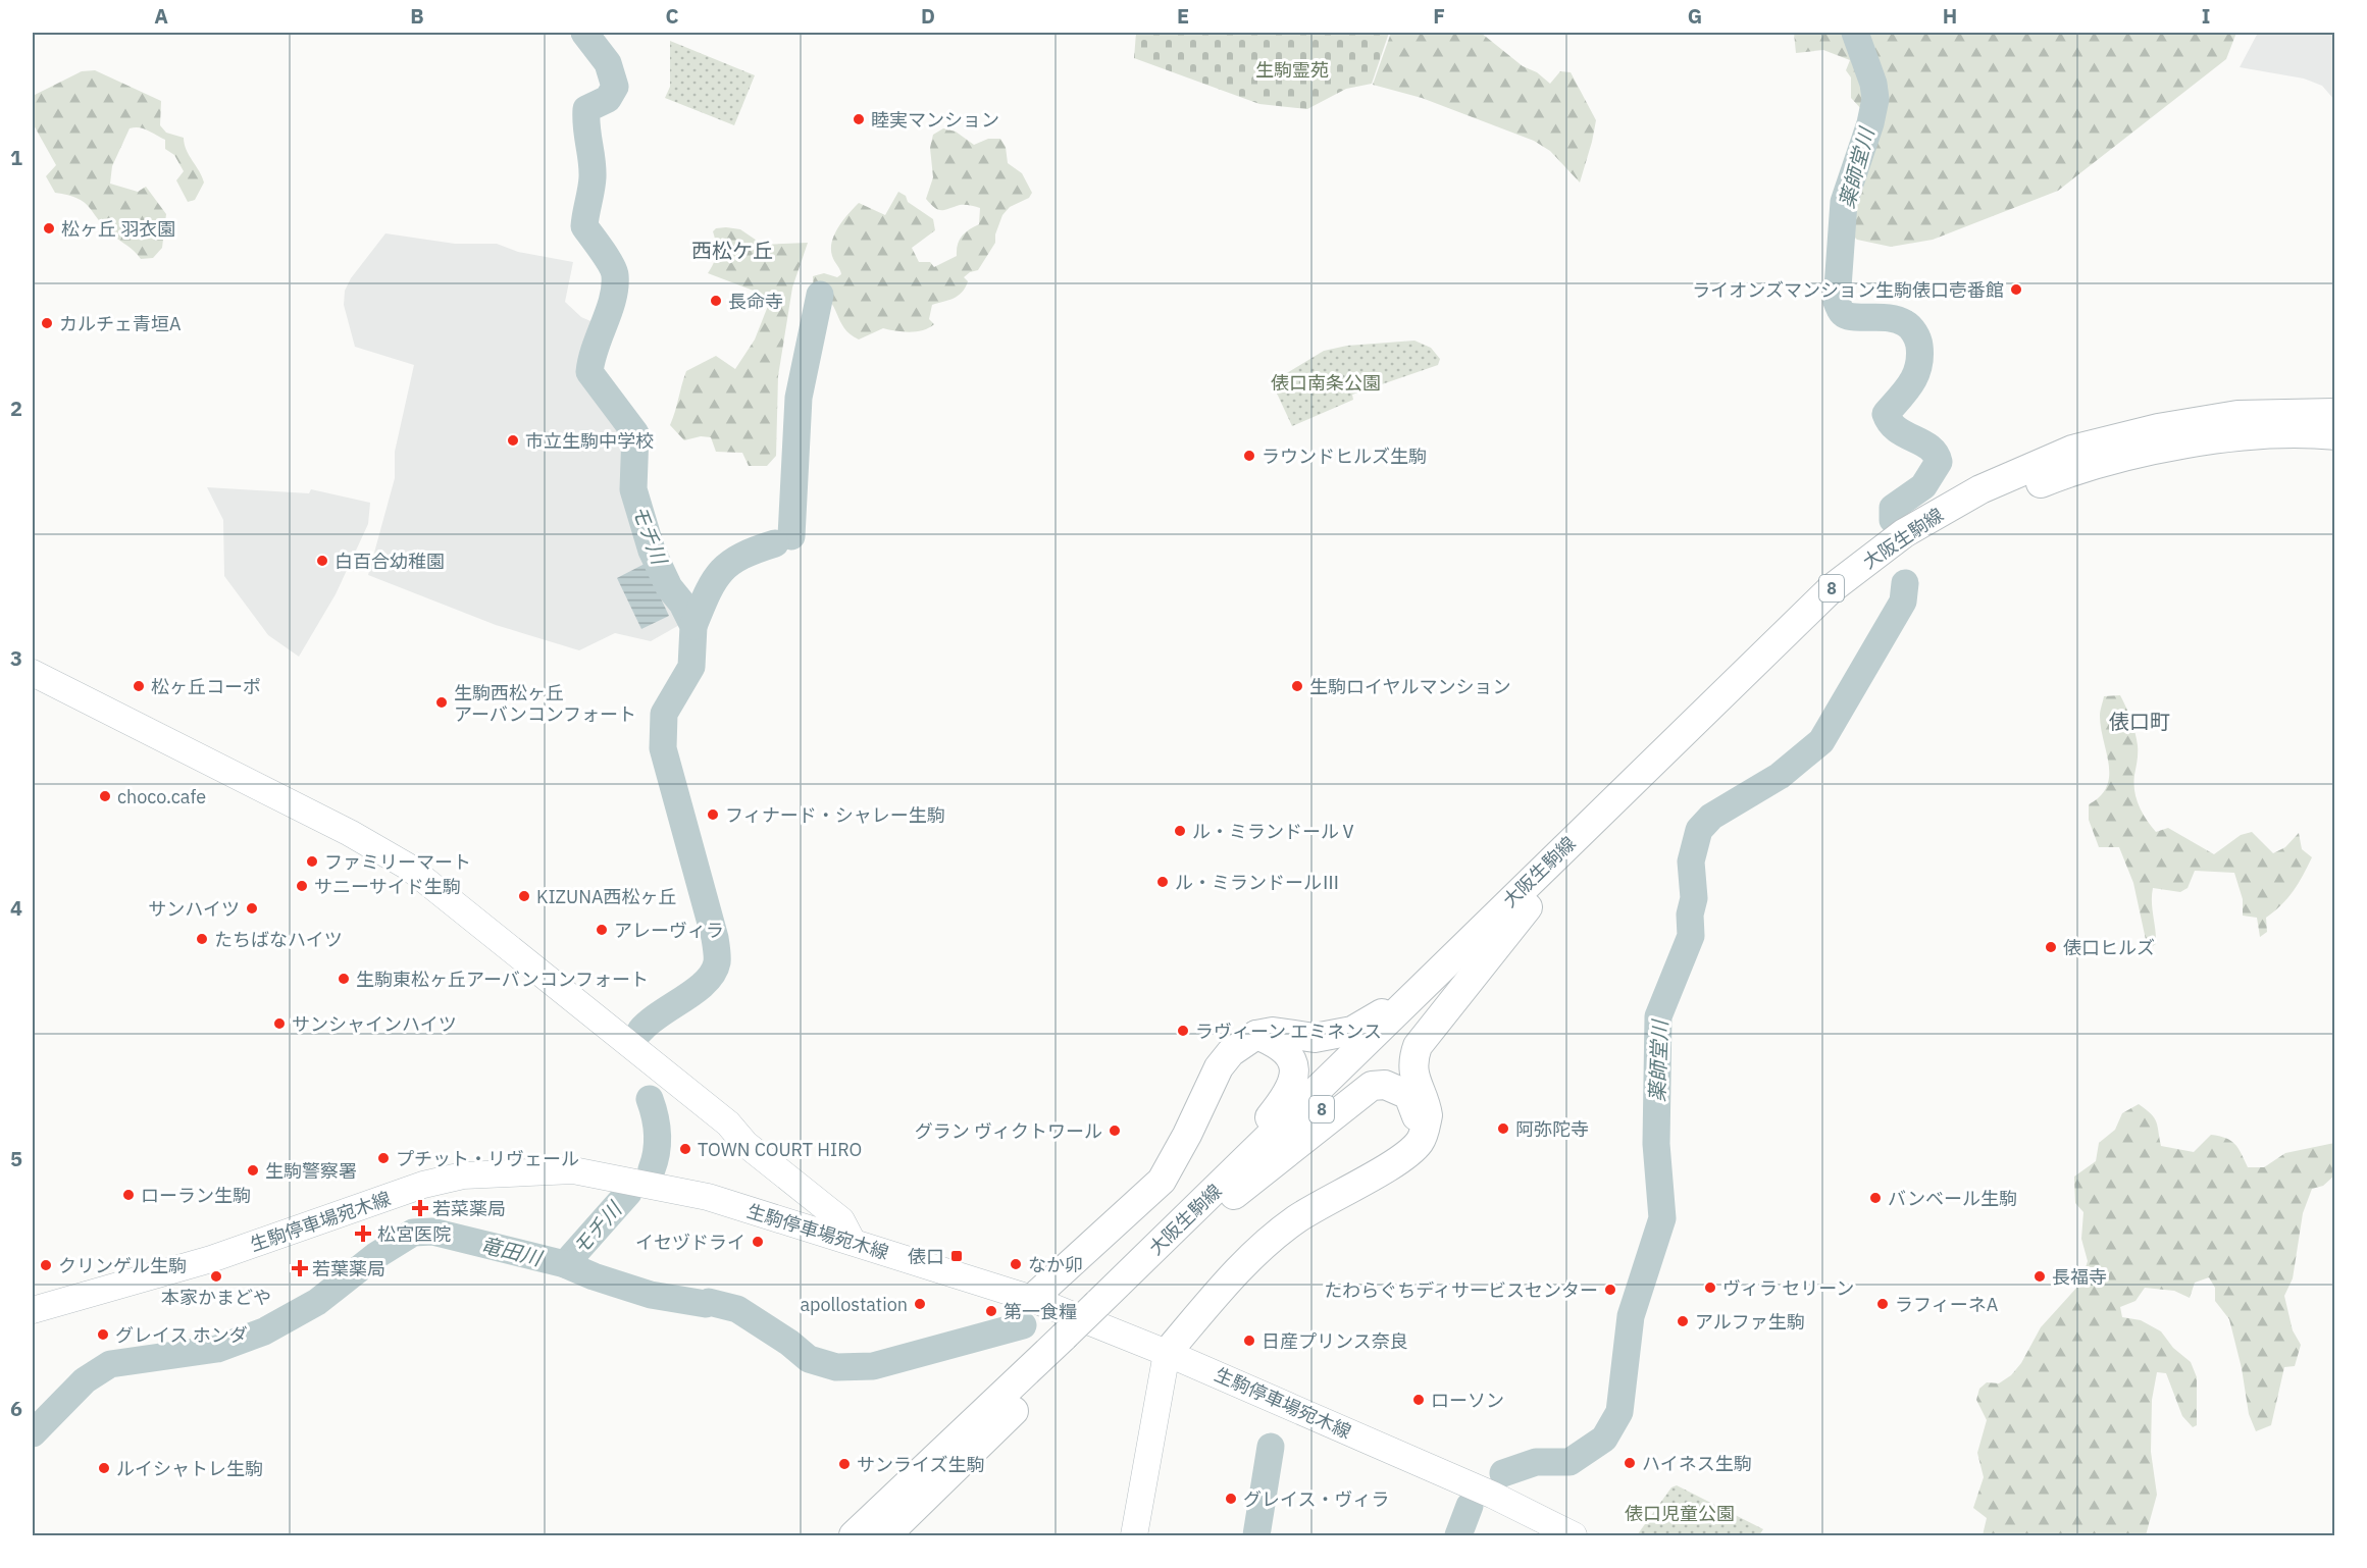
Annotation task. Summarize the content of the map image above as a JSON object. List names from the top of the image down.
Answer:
{
  "streets": {
    "main road": ["大阪生駒線", "8", "生駒停車場宛木線"]
  },
  "districts": ["西松ケ丘", "俵口町"],
  "water": ["薬師堂川", "モチ川", "竜田川"],
  "parks": ["生駒霊苑", "俵口南条公園", "俵口児童公園"],
  "places": {
    "other": [
      "睦実マンション",
      "松ヶ丘 羽衣園",
      "ライオンズマンション生駒俵口壱番館",
      "長命寺",
      "カルチェ青垣A",
      "市立生駒中学校",
      "ラウンドヒルズ生駒",
      "白百合幼稚園",
      "松ヶ丘コーポ",
      "生駒ロイヤルマンション",
      "生駒西松ヶ丘 アーバンコンフォート",
      "choco.cafe",
      "フィナード・シャレー生駒",
      "ル・ミランドールⅤ",
      "ファミリーマート",
      "ル・ミランドールⅢ",
      "サニーサイド生駒",
      "KIZUNA西松ヶ丘",
      "サンハイツ",
      "アレーヴィラ",
      "たちばなハイツ",
      "俵口ヒルズ",
      "生駒東松ヶ丘アーバンコンフォート",
      "サンシャインハイツ",
      "ラヴィーン エミネンス",
      "阿弥陀寺",
      "グラン ヴィクトワール",
      "TOWN COURT HIRO",
      "プチット・リヴェール",
      "生駒警察署",
      "ローラン生駒",
      "バンベール生駒",
      "イセヅドライ",
      "なか卯",
      "クリンゲル生駒",
      "本家かまどや",
      "長福寺",
      "ヴィラ セリーン",
      "たわらぐちディサービスセンター",
      "apollostation",
      "ラフィーネA",
      "第一食糧",
      "アルファ生駒",
      "グレイス ホンダ",
      "日産プリンス奈良",
      "ローソン",
      "ハイネス生駒",
      "サンライズ生駒",
      "ルイシャトレ生駒",
      "グレイス・ヴィラ"
    ],
    "health": ["若菜薬局", "松宮医院", "若葉薬局"],
    "transit": ["俵口"]
  },
  "grid": {
    "columns": [
      "A",
      "B",
      "C",
      "D",
      "E",
      "F",
      "G",
      "H",
      "I"
    ],
    "rows": [
      "1",
      "2",
      "3",
      "4",
      "5",
      "6"
    ]
  }
}
